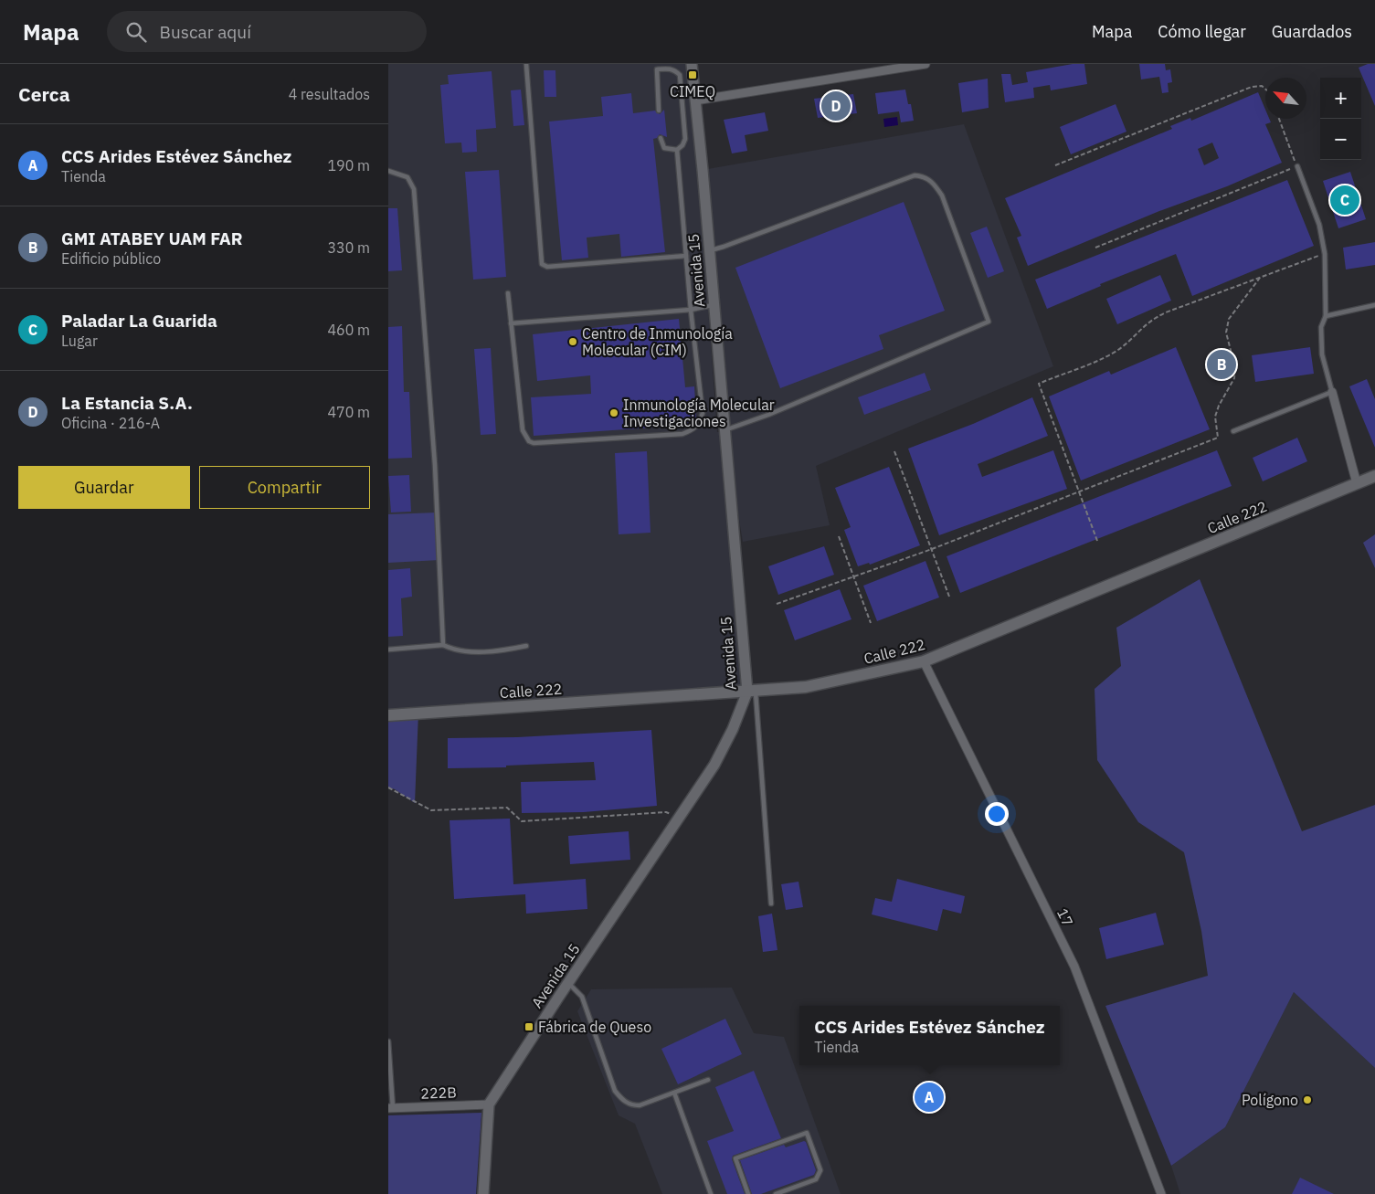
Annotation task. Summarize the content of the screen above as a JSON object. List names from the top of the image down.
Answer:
{
  "streets": {
    "main road": ["Calle 222"],
    "street": ["Avenida 15", "17", "222B"]
  },
  "crossings": [
    ["Avenida 15", "Calle 222"],
    ["Avenida 15", "222B"],
    ["Calle 222", "17"]
  ],
  "places": {
    "transit": ["CIMEQ", "Fábrica de Queso"],
    "other": ["Centro de Inmunología Molecular (CIM)", "Inmunología Molecular Investigaciones", "Polígono"]
  },
  "north": "top left",
  "page": {
    "header": "Mapa",
    "search": "Buscar aquí",
    "nav": ["Mapa", "Cómo llegar", "Guardados"],
    "heading": ["Cerca", "4 resultados"],
    "map_buttons": ["+", "−"],
    "pins": [
      "D",
      "C",
      "B",
      "A"
    ],
    "list": [
      {
        "mark": "A",
        "name": "CCS Arides Estévez Sánchez",
        "note": "Tienda",
        "value": "190 m"
      },
      {
        "mark": "B",
        "name": "GMI ATABEY UAM FAR",
        "note": "Edificio público",
        "value": "330 m"
      },
      {
        "mark": "C",
        "name": "Paladar La Guarida",
        "note": "Lugar",
        "value": "460 m"
      },
      {
        "mark": "D",
        "name": "La Estancia S.A.",
        "note": "Oficina · 216-A",
        "value": "470 m"
      }
    ],
    "buttons": ["Guardar", "Compartir"],
    "popup": ["CCS Arides Estévez Sánchez", "Tienda"]
  }
}
